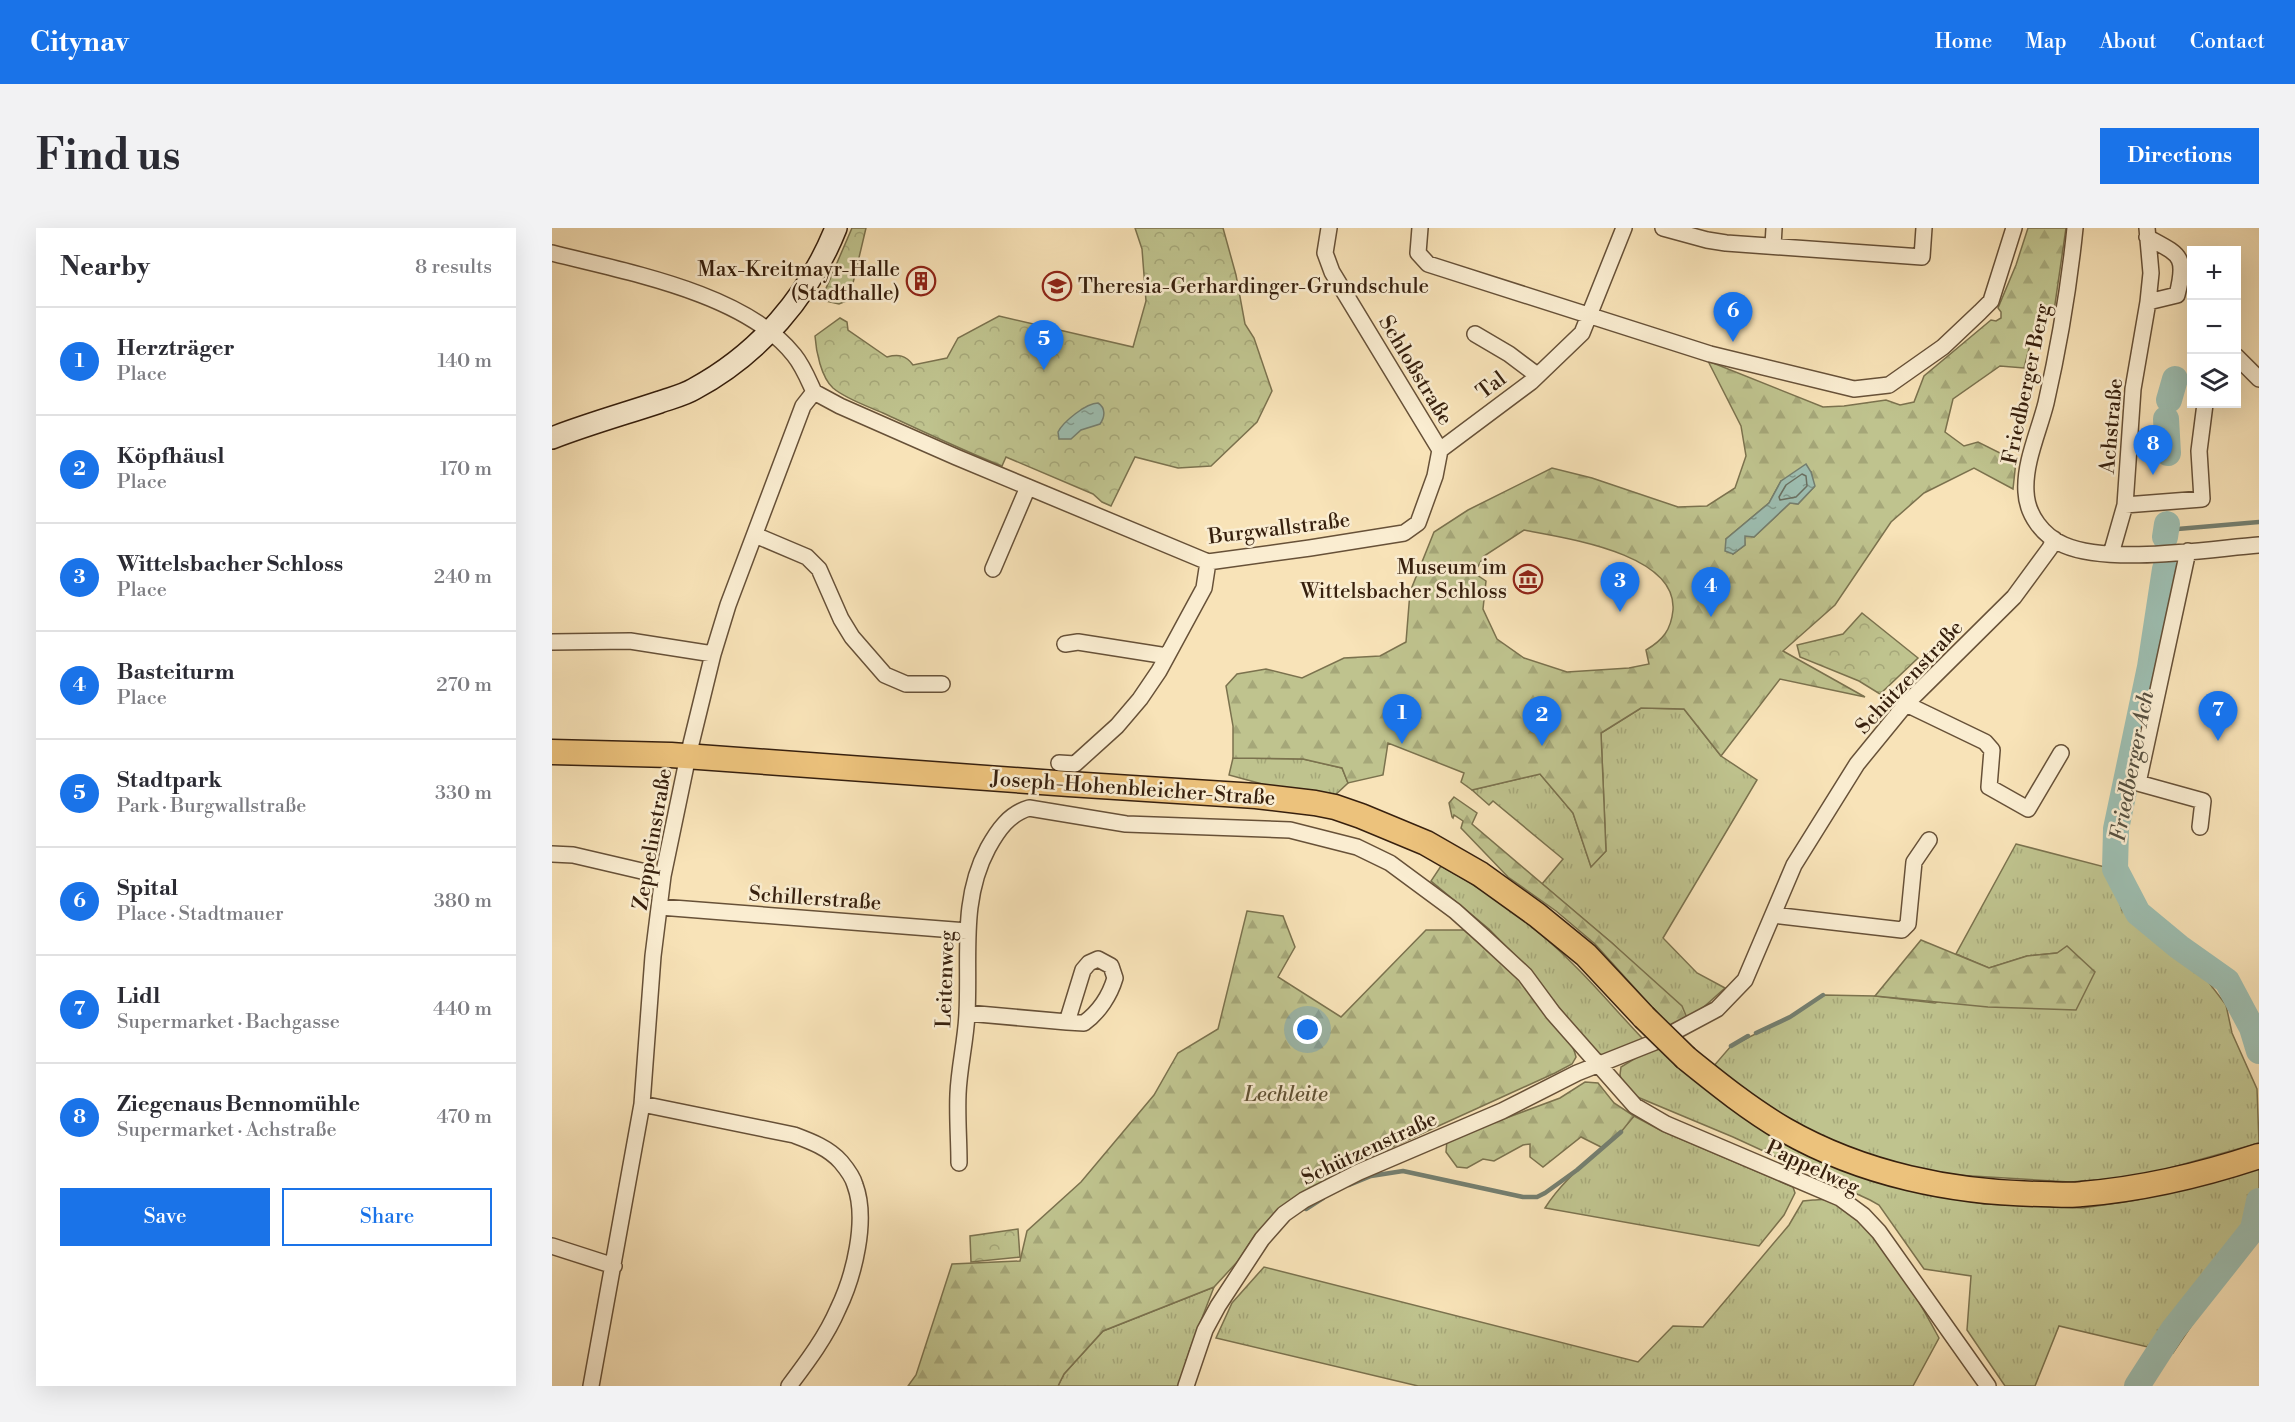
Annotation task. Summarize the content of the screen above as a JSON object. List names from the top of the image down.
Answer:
{
  "streets": {
    "main road": ["Joseph-Hohenbleicher-Straße"],
    "street": [
      "Schloßstraße",
      "Friedberger Berg",
      "Tal",
      "Achstraße",
      "Burgwallstraße",
      "Schützenstraße",
      "Zeppelinstraße",
      "Schillerstraße",
      "Leitenweg",
      "Pappelweg"
    ]
  },
  "crossings": [
    ["Schloßstraße", "Tal"],
    ["Schloßstraße", "Burgwallstraße"],
    ["Friedberger Berg", "Schützenstraße"],
    ["Burgwallstraße", "Zeppelinstraße"],
    ["Schützenstraße", "Pappelweg"],
    ["Joseph-Hohenbleicher-Straße", "Zeppelinstraße"],
    ["Zeppelinstraße", "Schillerstraße"],
    ["Schillerstraße", "Leitenweg"],
    ["Leitenweg", "Pappelweg"]
  ],
  "water": ["Friedberger Ach"],
  "parks": ["Lechleite"],
  "places": {
    "building": ["Max-Kreitmayr-Halle (Stadthalle)"],
    "school or university": ["Theresia-Gerhardinger-Grundschule"],
    "museum": ["Museum im Wittelsbacher Schloss"]
  },
  "page": {
    "header": "Citynav",
    "nav": [
      "Home",
      "Map",
      "About",
      "Contact"
    ],
    "buttons": [
      "Directions",
      ["Save", "Share"]
    ],
    "title": "Find us",
    "heading": ["Nearby", "8 results"],
    "map_buttons": ["+", "−"],
    "pins": [
      "6",
      "5",
      "8",
      "3",
      "4",
      "7",
      "1",
      "2"
    ],
    "list": [
      {
        "mark": "1",
        "name": "Herzträger",
        "note": "Place",
        "value": "140 m"
      },
      {
        "mark": "2",
        "name": "Köpfhäusl",
        "note": "Place",
        "value": "170 m"
      },
      {
        "mark": "3",
        "name": "Wittelsbacher Schloss",
        "note": "Place",
        "value": "240 m"
      },
      {
        "mark": "4",
        "name": "Basteiturm",
        "note": "Place",
        "value": "270 m"
      },
      {
        "mark": "5",
        "name": "Stadtpark",
        "note": "Park · Burgwallstraße",
        "value": "330 m"
      },
      {
        "mark": "6",
        "name": "Spital",
        "note": "Place · Stadtmauer",
        "value": "380 m"
      },
      {
        "mark": "7",
        "name": "Lidl",
        "note": "Supermarket · Bachgasse",
        "value": "440 m"
      },
      {
        "mark": "8",
        "name": "Ziegenaus Bennomühle",
        "note": "Supermarket · Achstraße",
        "value": "470 m"
      }
    ]
  }
}
